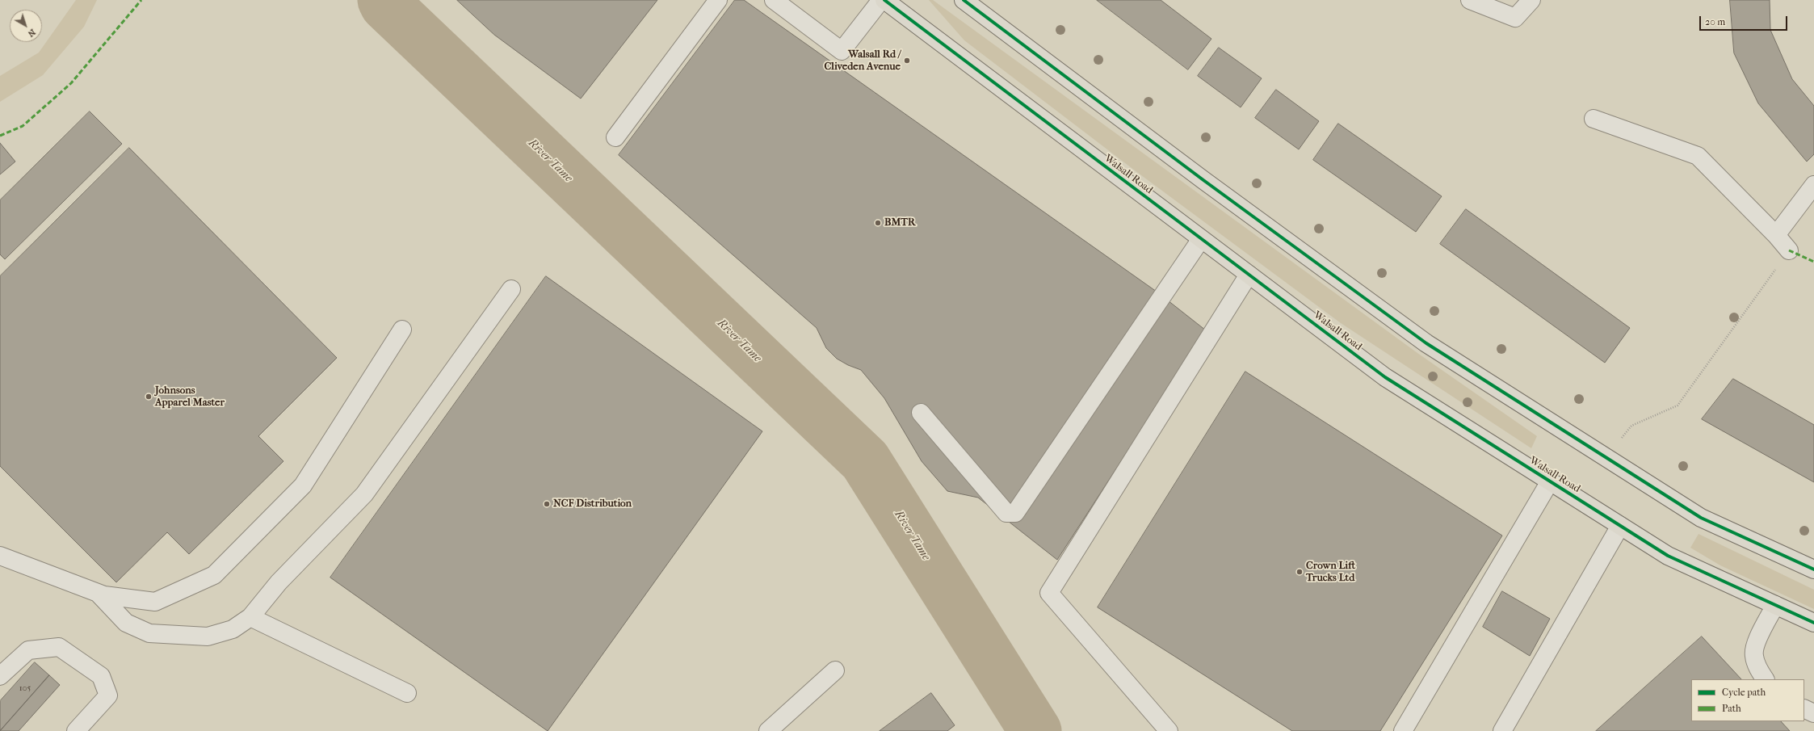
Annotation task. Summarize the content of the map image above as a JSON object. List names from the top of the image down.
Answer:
{
  "streets": {
    "highway": ["Walsall Road"]
  },
  "water": ["River Tame"],
  "places": [
    "Walsall Rd / Cliveden Avenue",
    "BMTR",
    "Johnsons Apparel Master",
    "NCF Distribution",
    "Crown Lift Trucks Ltd"
  ],
  "house_numbers": ["105"],
  "legend": ["Cycle path", "Path"],
  "scale_bar": "20 m",
  "north": "bottom right"
}
